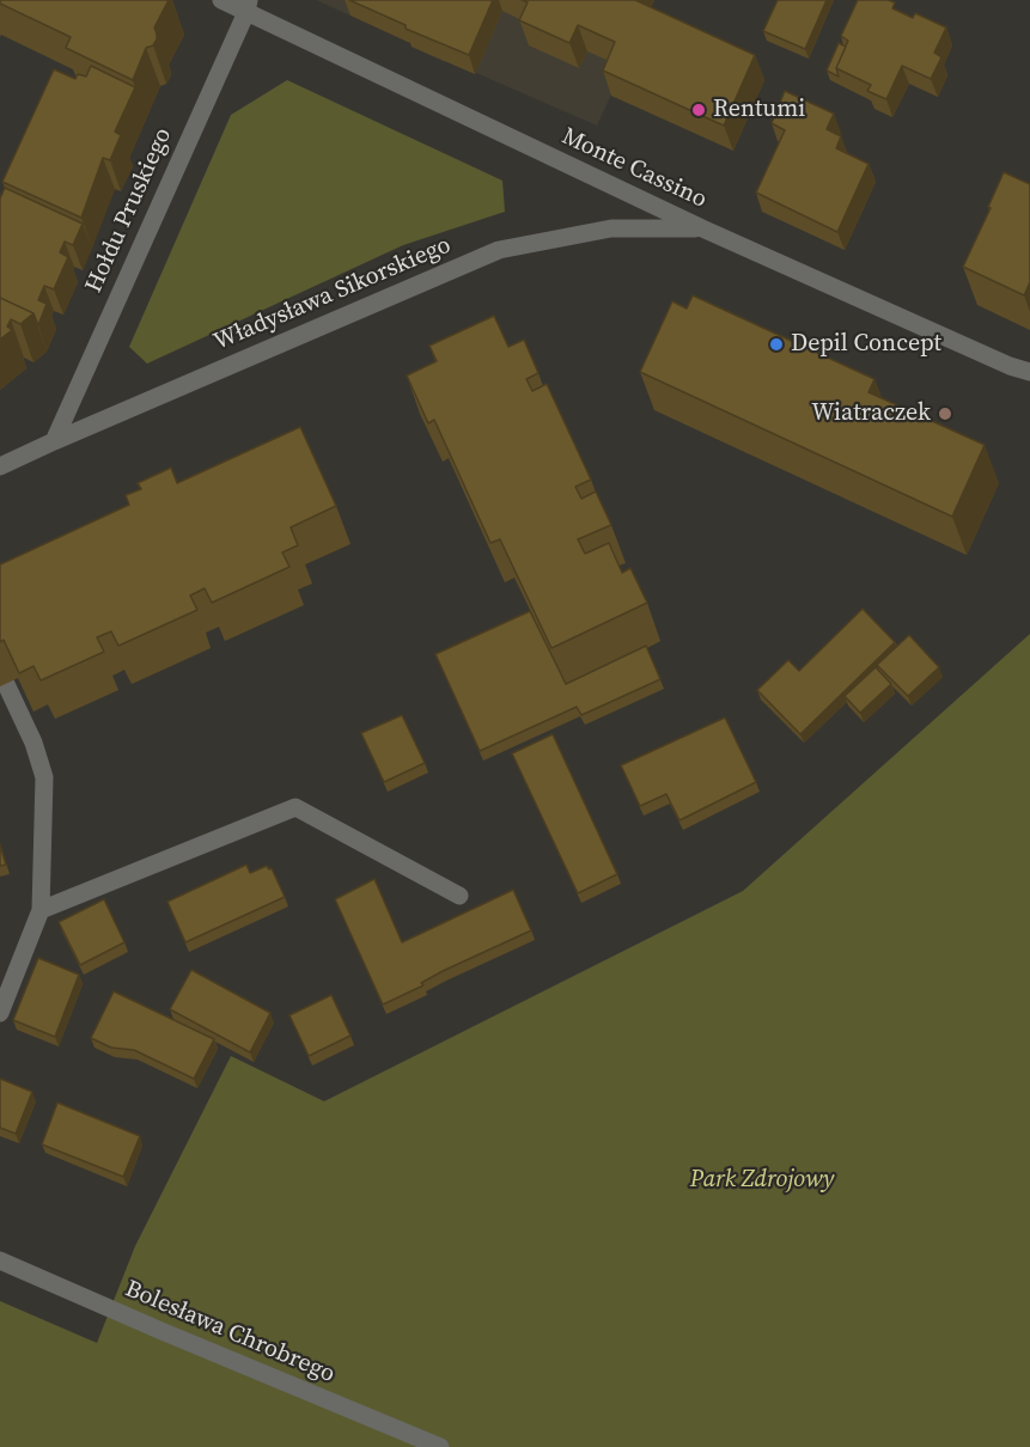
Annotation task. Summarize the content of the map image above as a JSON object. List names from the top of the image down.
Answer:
{
  "streets": {
    "street": [
      "Monte Cassino",
      "Hołdu Pruskiego",
      "Władysława Sikorskiego",
      "Bolesława Chrobrego"
    ]
  },
  "crossings": [
    ["Monte Cassino", "Hołdu Pruskiego"],
    ["Monte Cassino", "Władysława Sikorskiego"],
    ["Hołdu Pruskiego", "Władysława Sikorskiego"]
  ],
  "parks": ["Park Zdrojowy"],
  "places": ["Rentumi", "Depil Concept", "Wiatraczek"]
}
